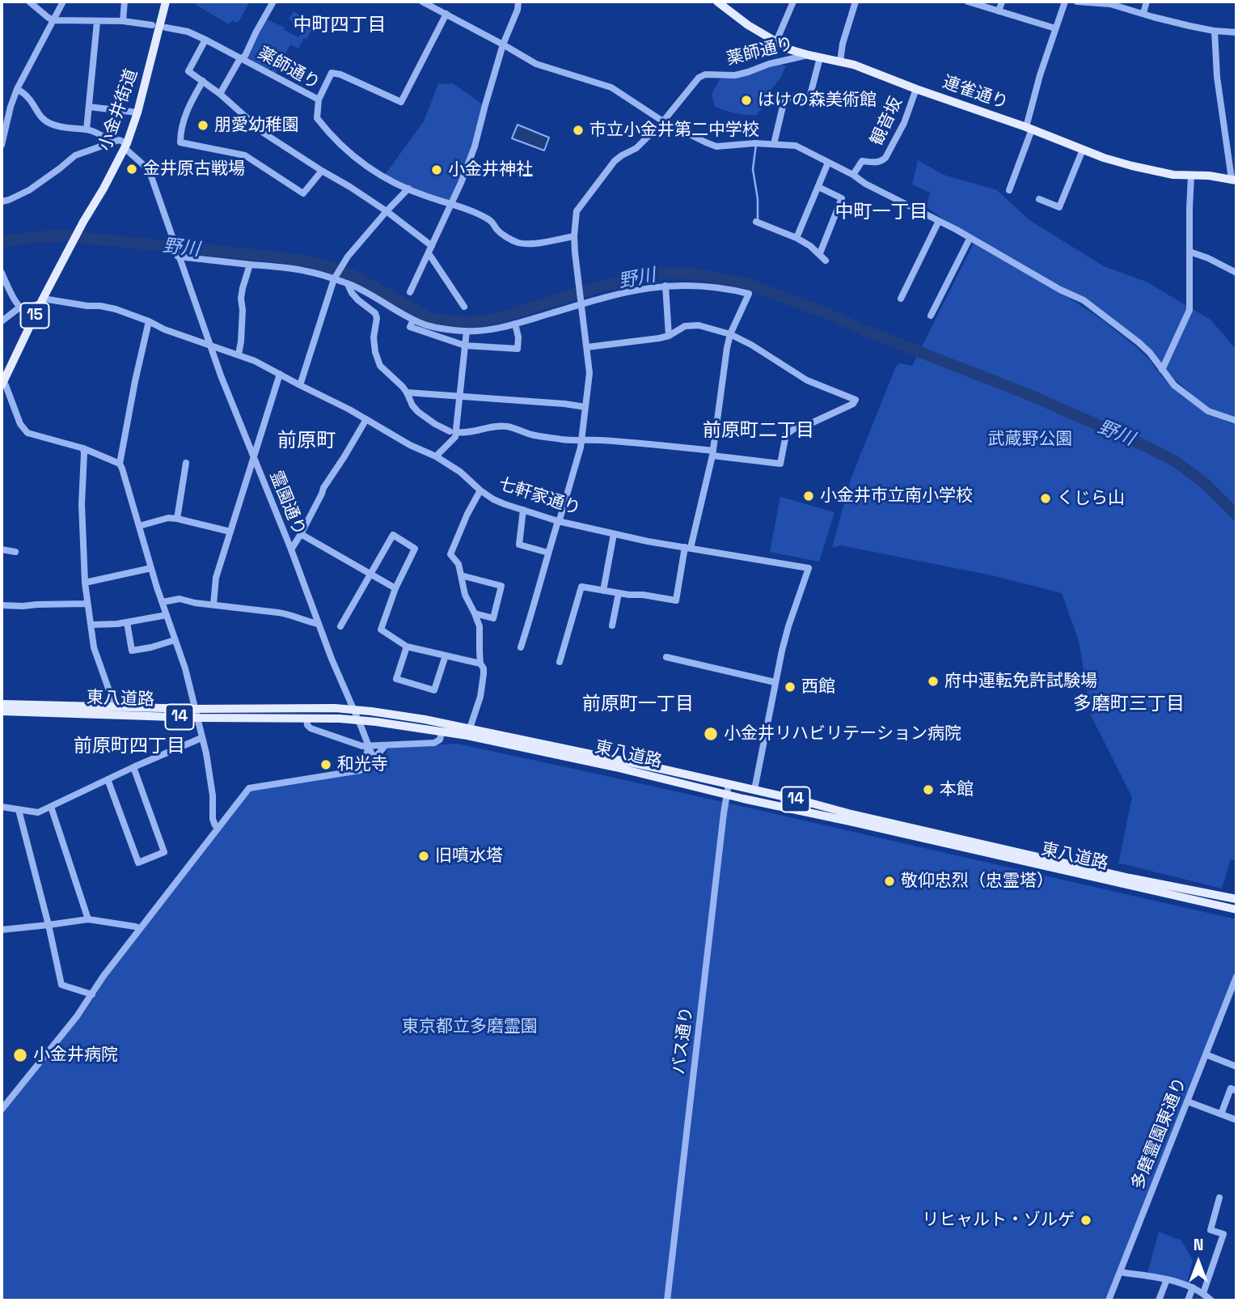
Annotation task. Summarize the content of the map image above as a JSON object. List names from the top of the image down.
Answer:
{
  "streets": {
    "main road": [
      "連雀通り",
      "小金井街道",
      "15",
      "東八道路",
      "14"
    ],
    "street": [
      "薬師通り",
      "観音坂",
      "七軒家通り",
      "霊園通り",
      "バス通り",
      "多磨霊園東通り"
    ]
  },
  "crossings": [
    ["薬師通り", "連雀通り"],
    ["連雀通り", "観音坂"],
    ["小金井街道", "15"],
    ["小金井街道", "七軒家通り"],
    ["小金井街道", "霊園通り"],
    ["15", "七軒家通り"],
    ["七軒家通り", "霊園通り"],
    ["七軒家通り", "東八道路"],
    ["霊園通り", "東八道路"],
    ["東八道路", "バス通り"]
  ],
  "districts": [
    "中町四丁目",
    "中町一丁目",
    "前原町二丁目",
    "前原町",
    "前原町一丁目",
    "多磨町三丁目",
    "前原町四丁目"
  ],
  "water": ["野川"],
  "parks": ["武蔵野公園", "東京都立多磨霊園"],
  "places": [
    "はけの森美術館",
    "朋愛幼稚園",
    "市立小金井第二中学校",
    "金井原古戦場",
    "小金井神社",
    "小金井市立南小学校",
    "くじら山",
    "府中運転免許試験場",
    "西館",
    "小金井リハビリテーション病院",
    "和光寺",
    "本館",
    "旧噴水塔",
    "敬仰忠烈（忠霊塔）",
    "小金井病院",
    "リヒャルト・ゾルゲ"
  ],
  "north": "top"
}
